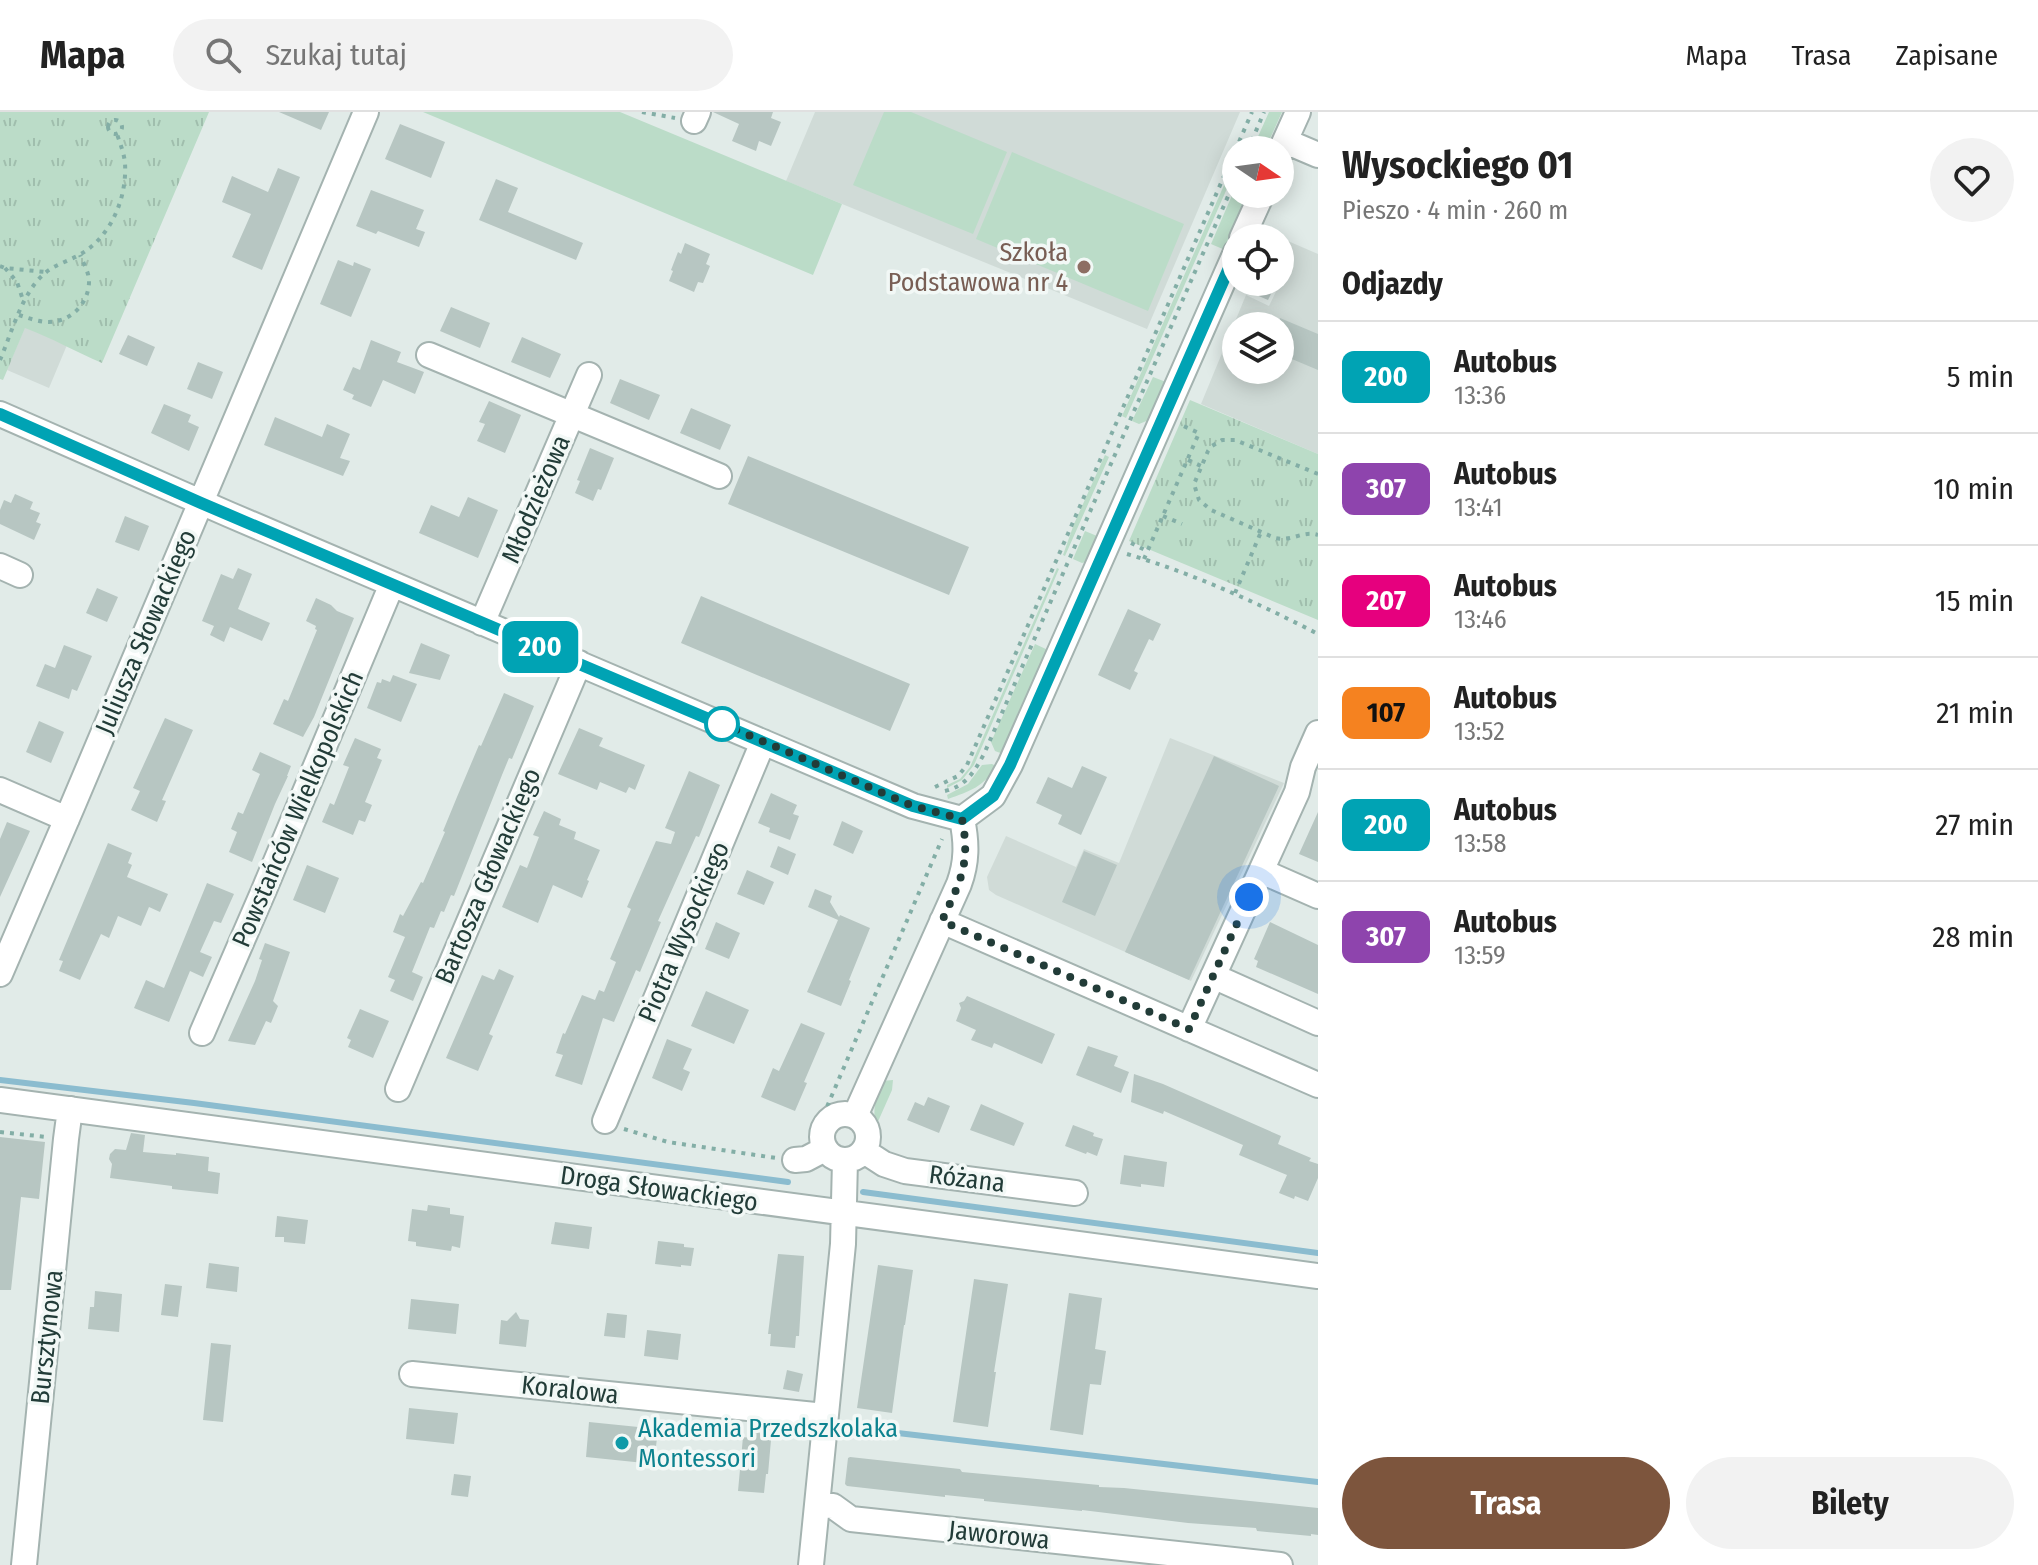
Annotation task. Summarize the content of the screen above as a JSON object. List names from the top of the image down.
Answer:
{
  "streets": {
    "street": [
      "Młodzieżowa",
      "Juliusza Słowackiego",
      "Powstańców Wielkopolskich",
      "Bartosza Głowackiego",
      "Piotra Wysockiego",
      "Różana",
      "Droga Słowackiego",
      "Bursztynowa",
      "Koralowa",
      "Jaworowa"
    ]
  },
  "crossings": [
    ["Droga Słowackiego", "Bursztynowa"]
  ],
  "places": ["Szkoła Podstawowa nr 4", "Akademia Przedszkolaka Montessori"],
  "lines": ["bus line 200"],
  "north": "right",
  "page": {
    "header": "Mapa",
    "search": "Szukaj tutaj",
    "nav": ["Mapa", "Trasa", "Zapisane"],
    "on_map": "200",
    "heading": [
      ["Wysockiego 01", "Pieszo · 4 min · 260 m"],
      "Odjazdy"
    ],
    "list": [
      {
        "mark": "200",
        "name": "Autobus",
        "note": "13:36",
        "value": "5 min"
      },
      {
        "mark": "307",
        "name": "Autobus",
        "note": "13:41",
        "value": "10 min"
      },
      {
        "mark": "207",
        "name": "Autobus",
        "note": "13:46",
        "value": "15 min"
      },
      {
        "mark": "107",
        "name": "Autobus",
        "note": "13:52",
        "value": "21 min"
      },
      {
        "mark": "200",
        "name": "Autobus",
        "note": "13:58",
        "value": "27 min"
      },
      {
        "mark": "307",
        "name": "Autobus",
        "note": "13:59",
        "value": "28 min"
      }
    ],
    "buttons": ["Trasa", "Bilety"]
  }
}
